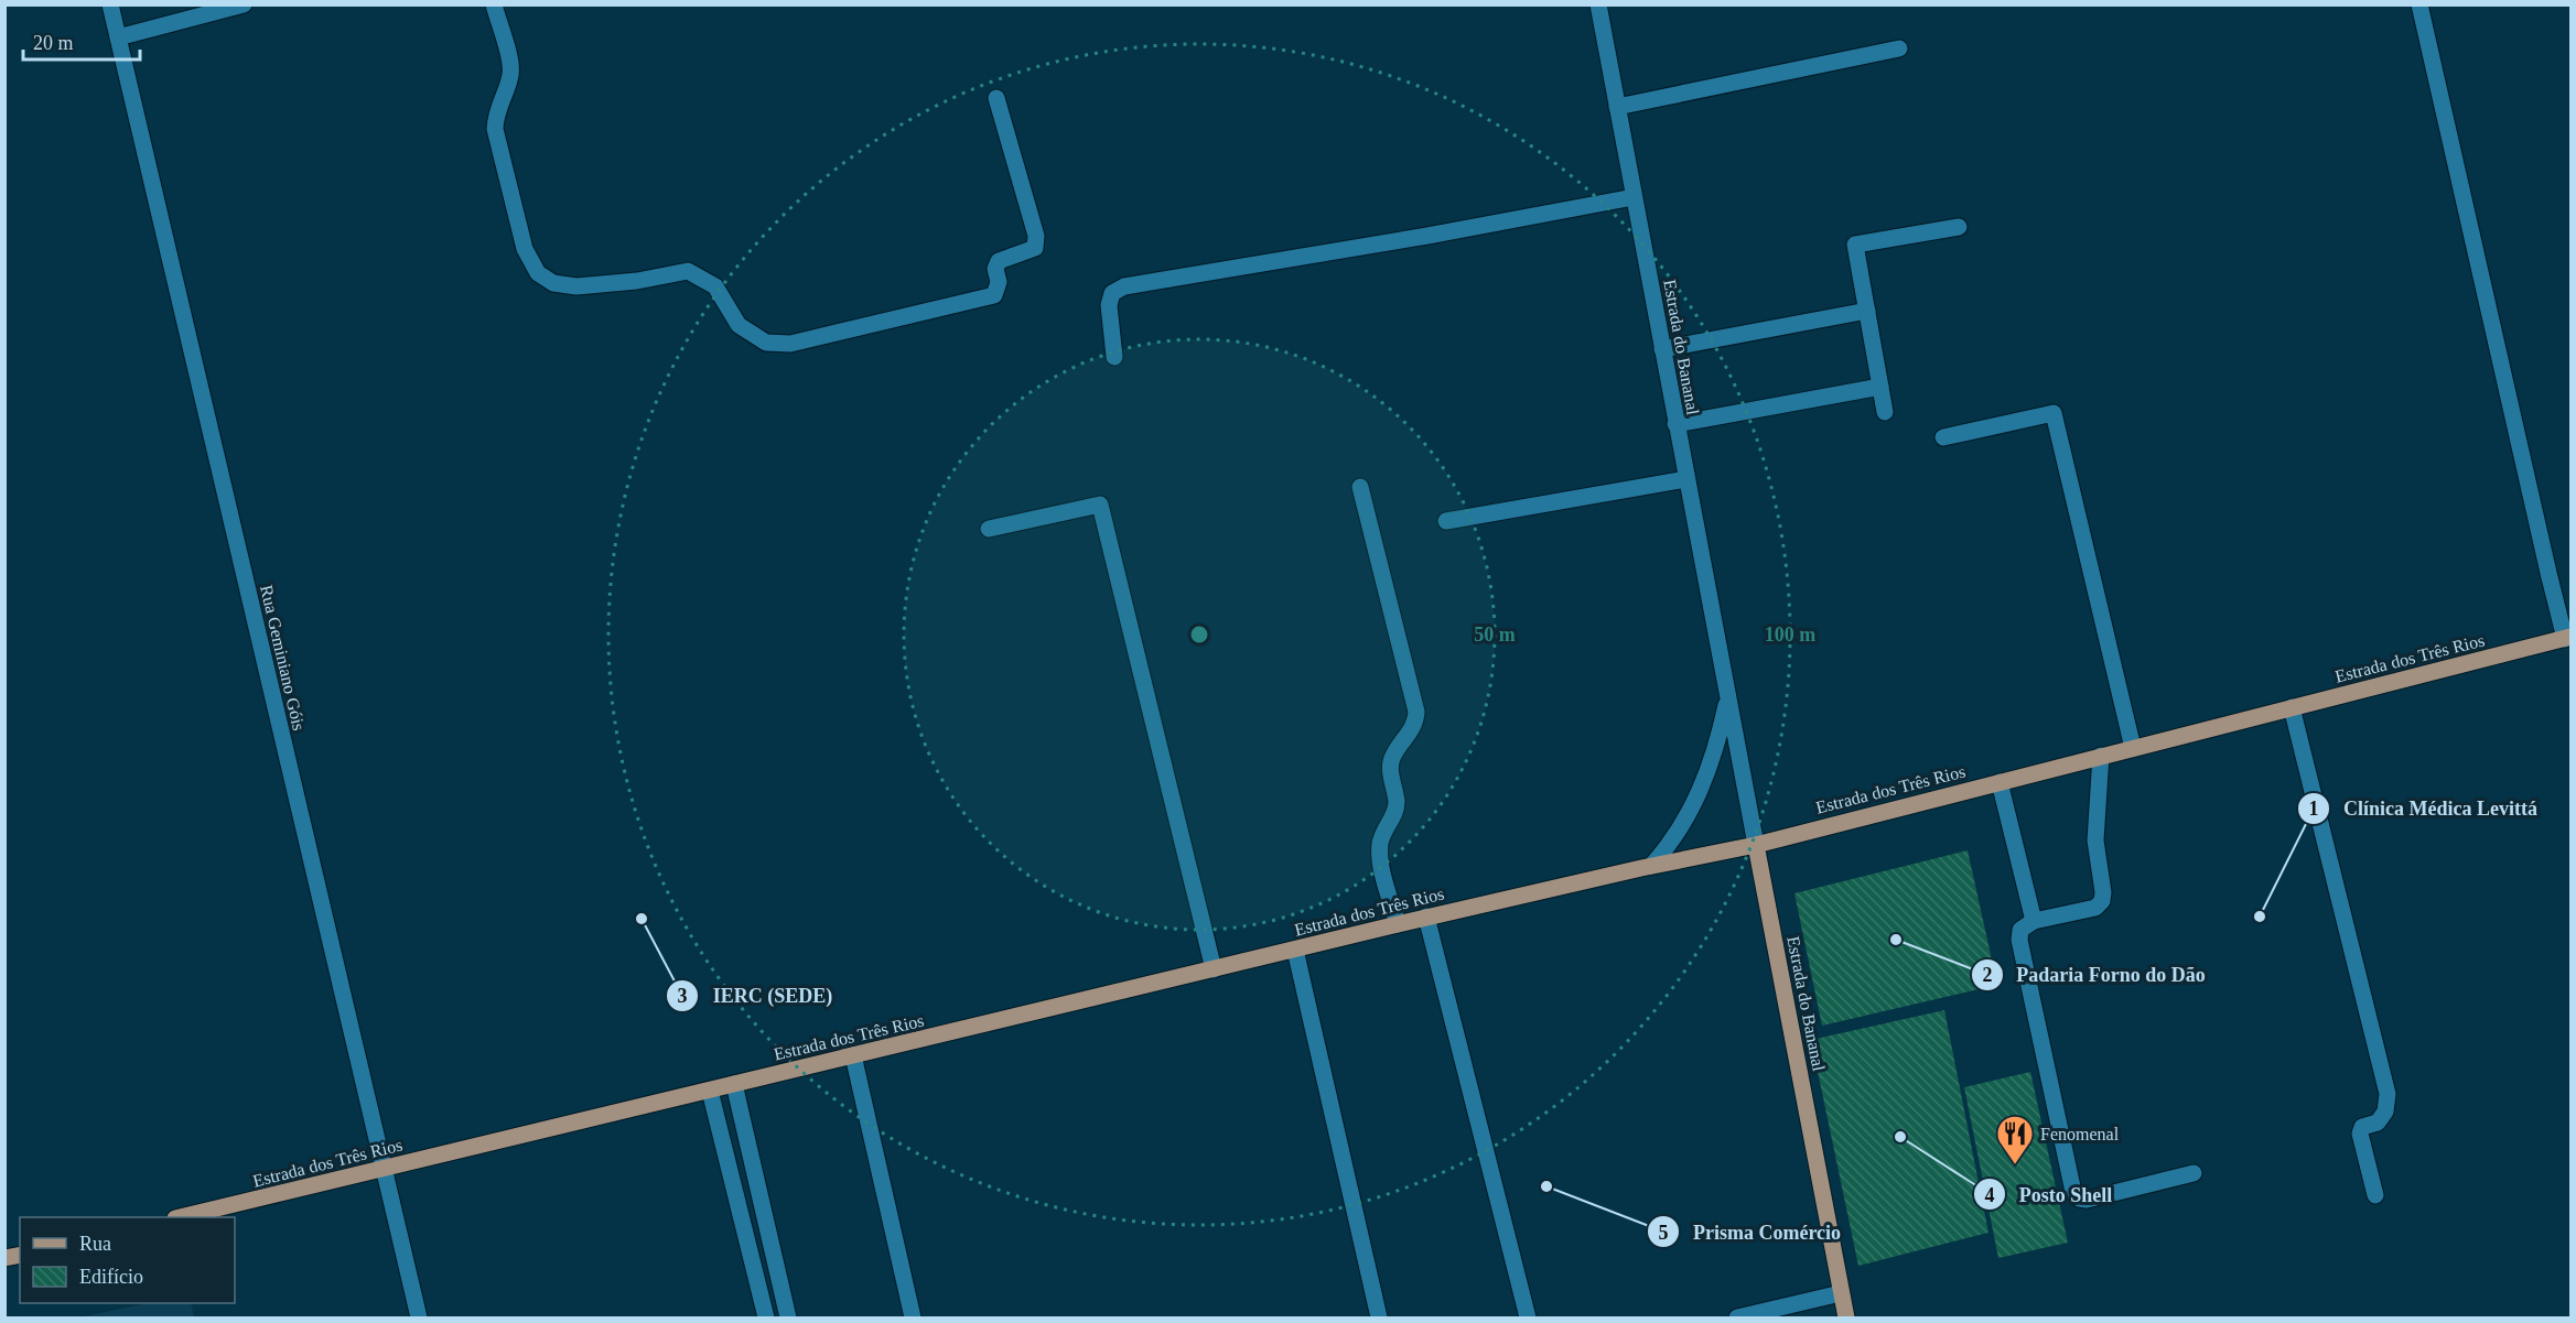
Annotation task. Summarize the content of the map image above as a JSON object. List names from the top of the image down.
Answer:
{
  "streets": {
    "main road": ["Estrada do Bananal", "Estrada dos Três Rios"],
    "street": ["Rua Geminiano Góis"]
  },
  "crossings": [
    ["Estrada do Bananal", "Estrada dos Três Rios"],
    ["Rua Geminiano Góis", "Estrada dos Três Rios"]
  ],
  "places": {
    "other": [
      "Clínica Médica Levittá",
      "IERC (SEDE)",
      "Padaria Forno do Dão",
      "Posto Shell",
      "Prisma Comércio"
    ],
    "restaurant": ["Fenomenal"]
  },
  "legend": ["Rua", "Edifício"],
  "scale_bar": "20 m",
  "rings": ["50 m", "100 m"]
}
